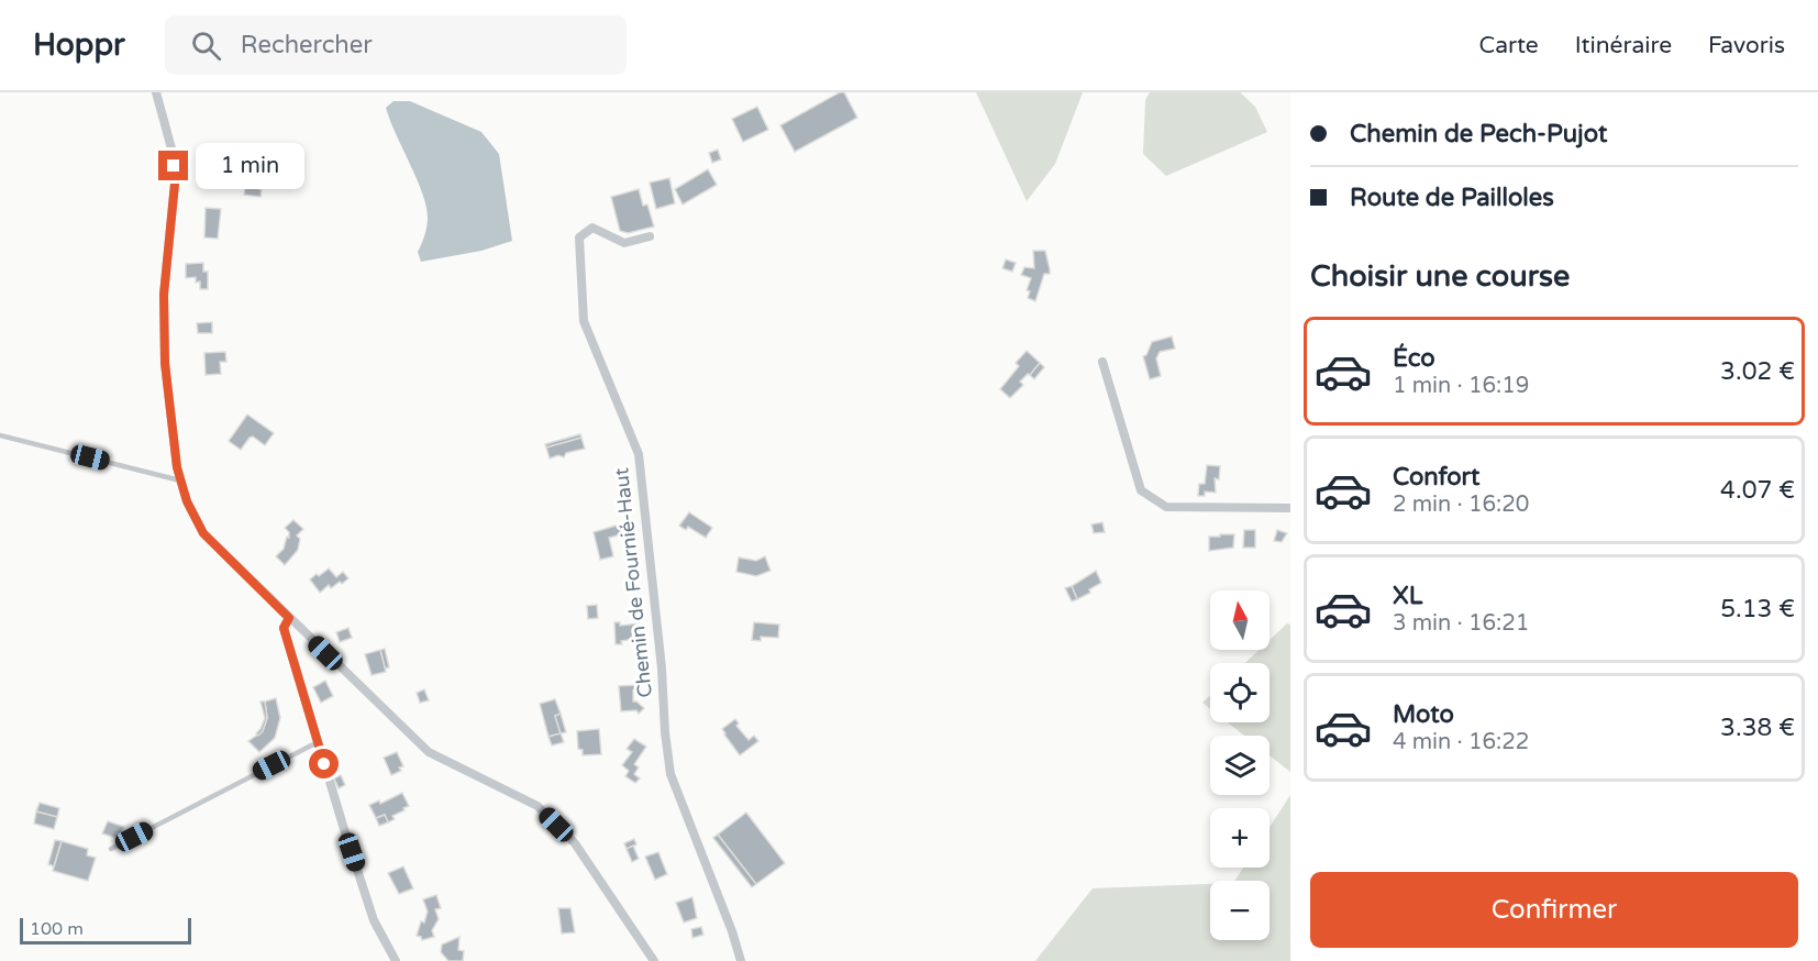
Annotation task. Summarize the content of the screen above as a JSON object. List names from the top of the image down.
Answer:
{
  "streets": {
    "street": ["Chemin de Fournié-Haut"]
  },
  "scale_bar": "100 m",
  "north": "top",
  "page": {
    "header": "Hoppr",
    "search": "Rechercher",
    "nav": ["Carte", "Itinéraire", "Favoris"],
    "banner": ["Chemin de Pech-Pujot", "Route de Pailloles"],
    "bubble": "1 min",
    "heading": "Choisir une course",
    "list": [
      {
        "name": "Éco",
        "note": "1 min · 16:19",
        "value": "3.02 €"
      },
      {
        "name": "Confort",
        "note": "2 min · 16:20",
        "value": "4.07 €"
      },
      {
        "name": "XL",
        "note": "3 min · 16:21",
        "value": "5.13 €"
      },
      {
        "name": "Moto",
        "note": "4 min · 16:22",
        "value": "3.38 €"
      }
    ],
    "map_buttons": ["+", "−"],
    "buttons": "Confirmer",
    "scale": "100 m"
  }
}
